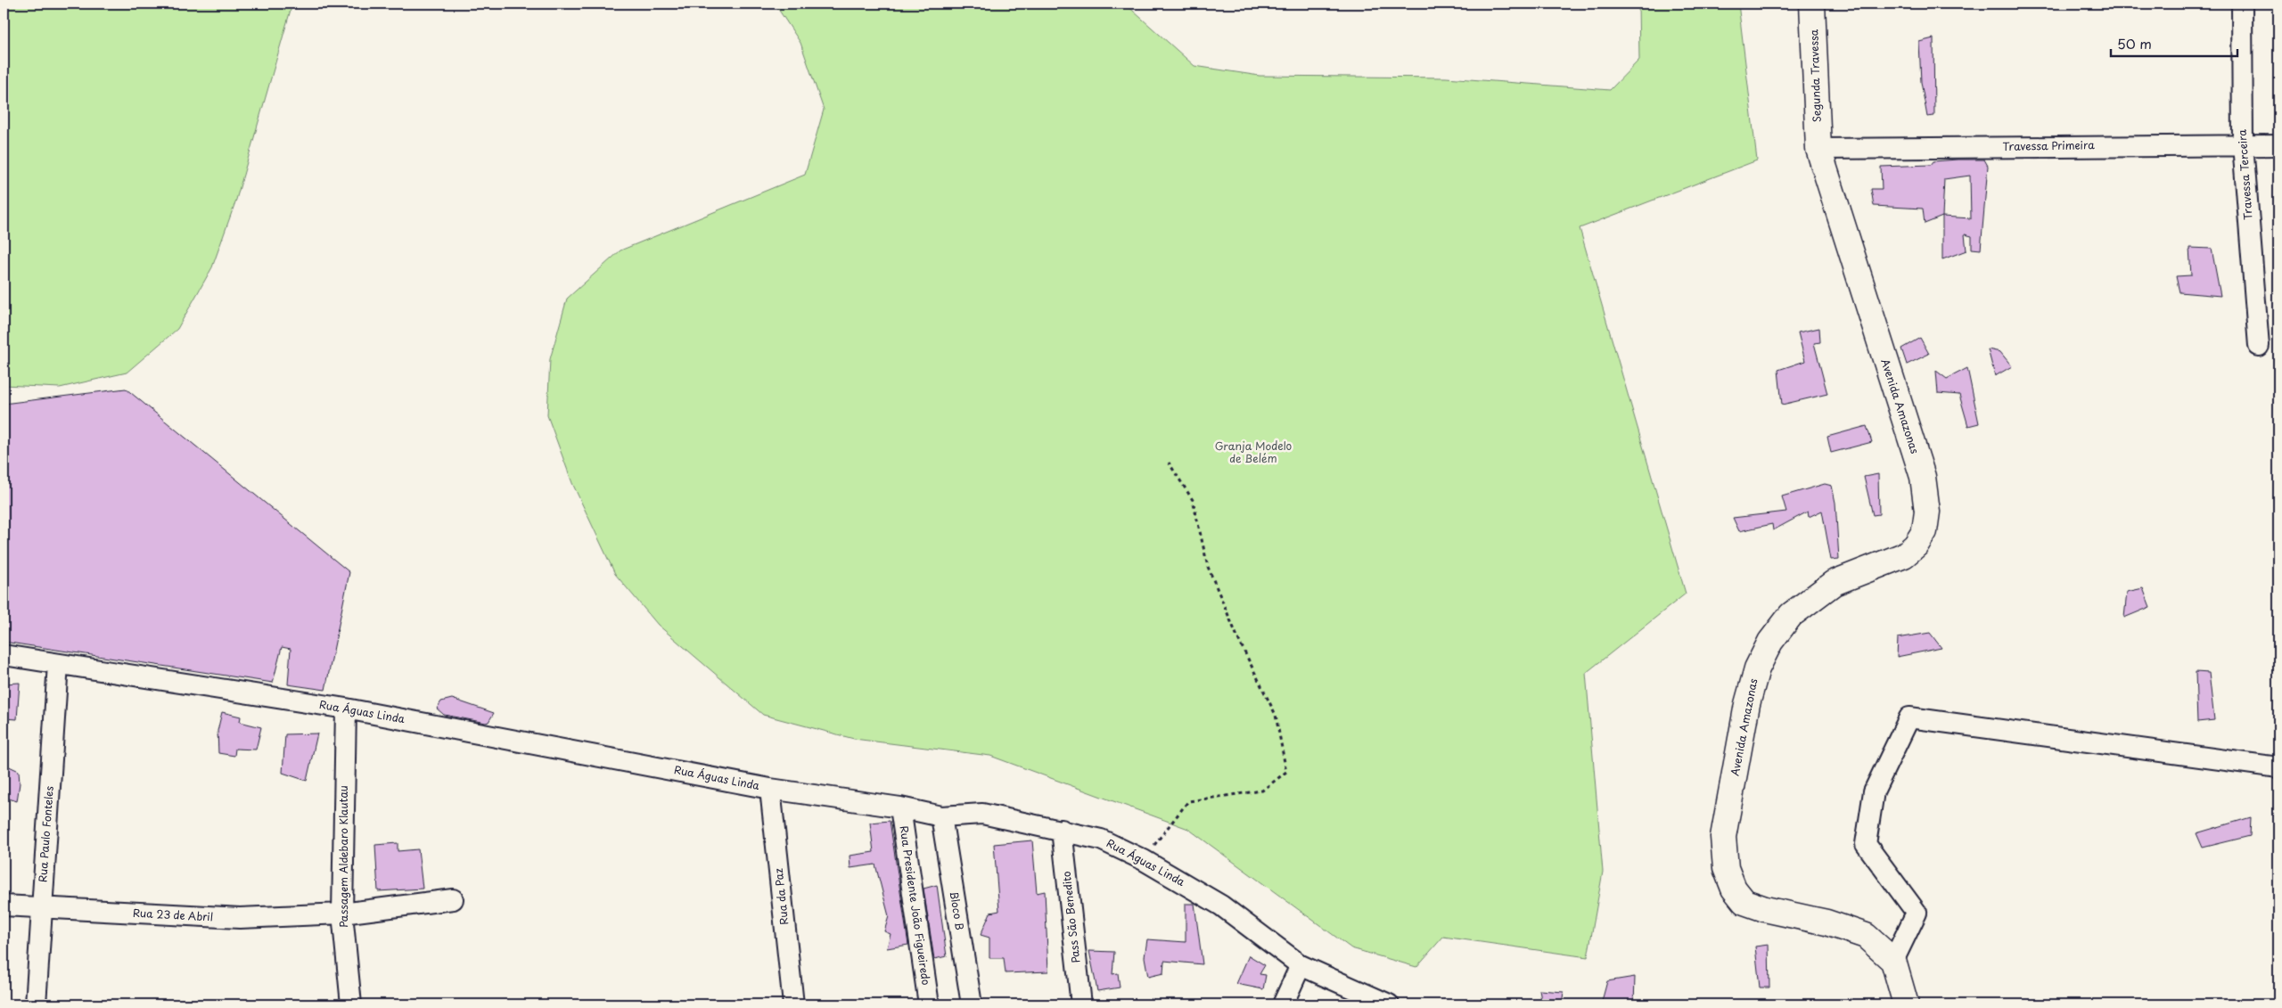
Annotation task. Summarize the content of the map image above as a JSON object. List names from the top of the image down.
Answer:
{
  "streets": {
    "street": [
      "Segunda Travessa",
      "Travessa Primeira",
      "Travessa Terceira",
      "Avenida Amazonas",
      "Rua Águas Linda",
      "Rua Paulo Fonteles",
      "Passagem Aldebaro Klautau",
      "Rua da Paz",
      "Rua Presidente João Figueiredo",
      "Bloco B",
      "Rua 23 de Abril",
      "Pass São Benedito"
    ]
  },
  "crossings": [
    ["Segunda Travessa", "Travessa Primeira"],
    ["Segunda Travessa", "Avenida Amazonas"],
    ["Travessa Primeira", "Travessa Terceira"],
    ["Travessa Primeira", "Avenida Amazonas"],
    ["Rua Águas Linda", "Rua Paulo Fonteles"],
    ["Rua Águas Linda", "Passagem Aldebaro Klautau"],
    ["Rua Águas Linda", "Rua da Paz"],
    ["Rua Águas Linda", "Rua Presidente João Figueiredo"],
    ["Rua Águas Linda", "Bloco B"],
    ["Rua Águas Linda", "Pass São Benedito"],
    ["Rua Paulo Fonteles", "Rua 23 de Abril"],
    ["Passagem Aldebaro Klautau", "Rua 23 de Abril"]
  ],
  "parks": ["Granja Modelo de Belém"],
  "scale_bar": "50 m"
}
